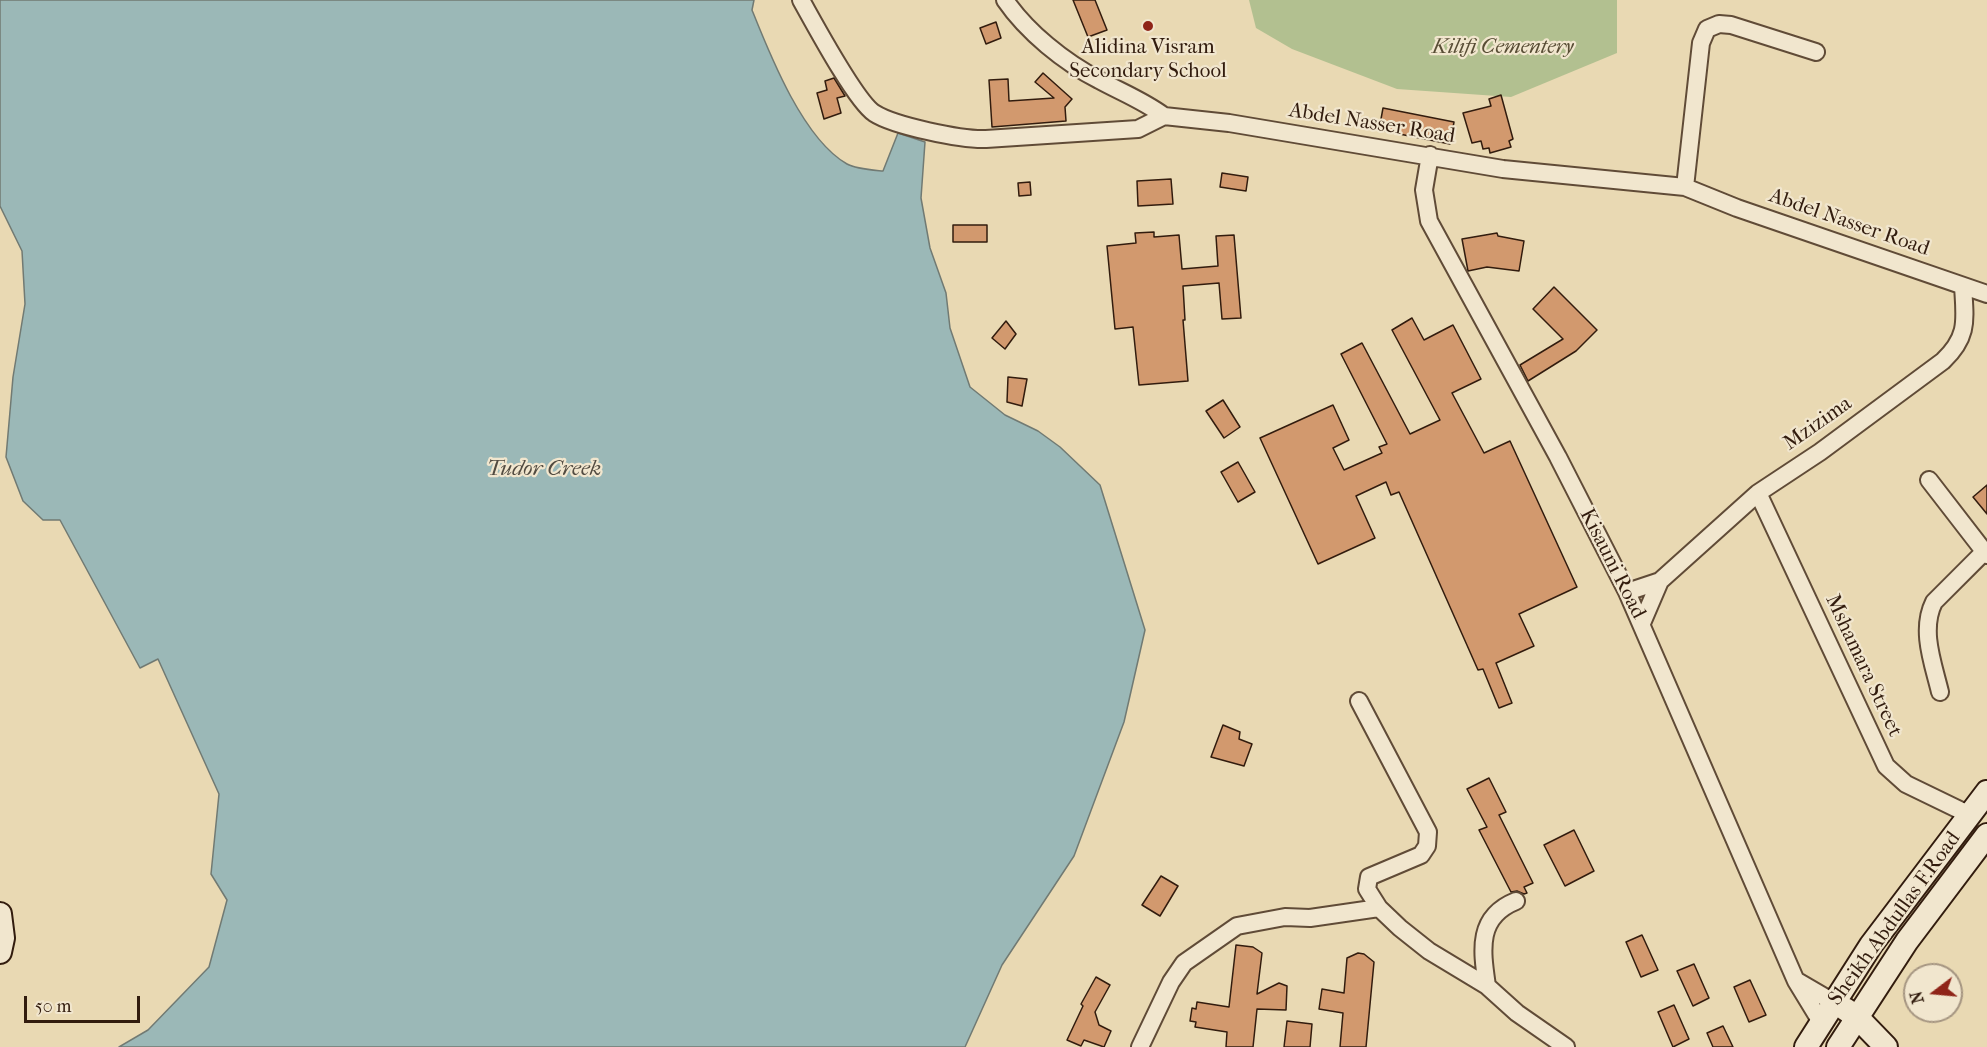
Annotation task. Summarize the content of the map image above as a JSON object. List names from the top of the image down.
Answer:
{
  "streets": {
    "main road": ["Sheikh Abdullas F.Road"],
    "street": [
      "Abdel Nasser Road",
      "Mzizima",
      "Kisauni Road",
      "Mshamara Street"
    ]
  },
  "crossings": [
    ["Abdel Nasser Road", "Mzizima"],
    ["Abdel Nasser Road", "Kisauni Road"],
    ["Mzizima", "Mshamara Street"],
    ["Kisauni Road", "Sheikh Abdullas F.Road"],
    ["Mshamara Street", "Sheikh Abdullas F.Road"]
  ],
  "water": ["Tudor Creek"],
  "parks": ["Kilifi Cementery"],
  "places": ["Alidina Visram Secondary School"],
  "scale_bar": "50 m",
  "north": "left"
}
